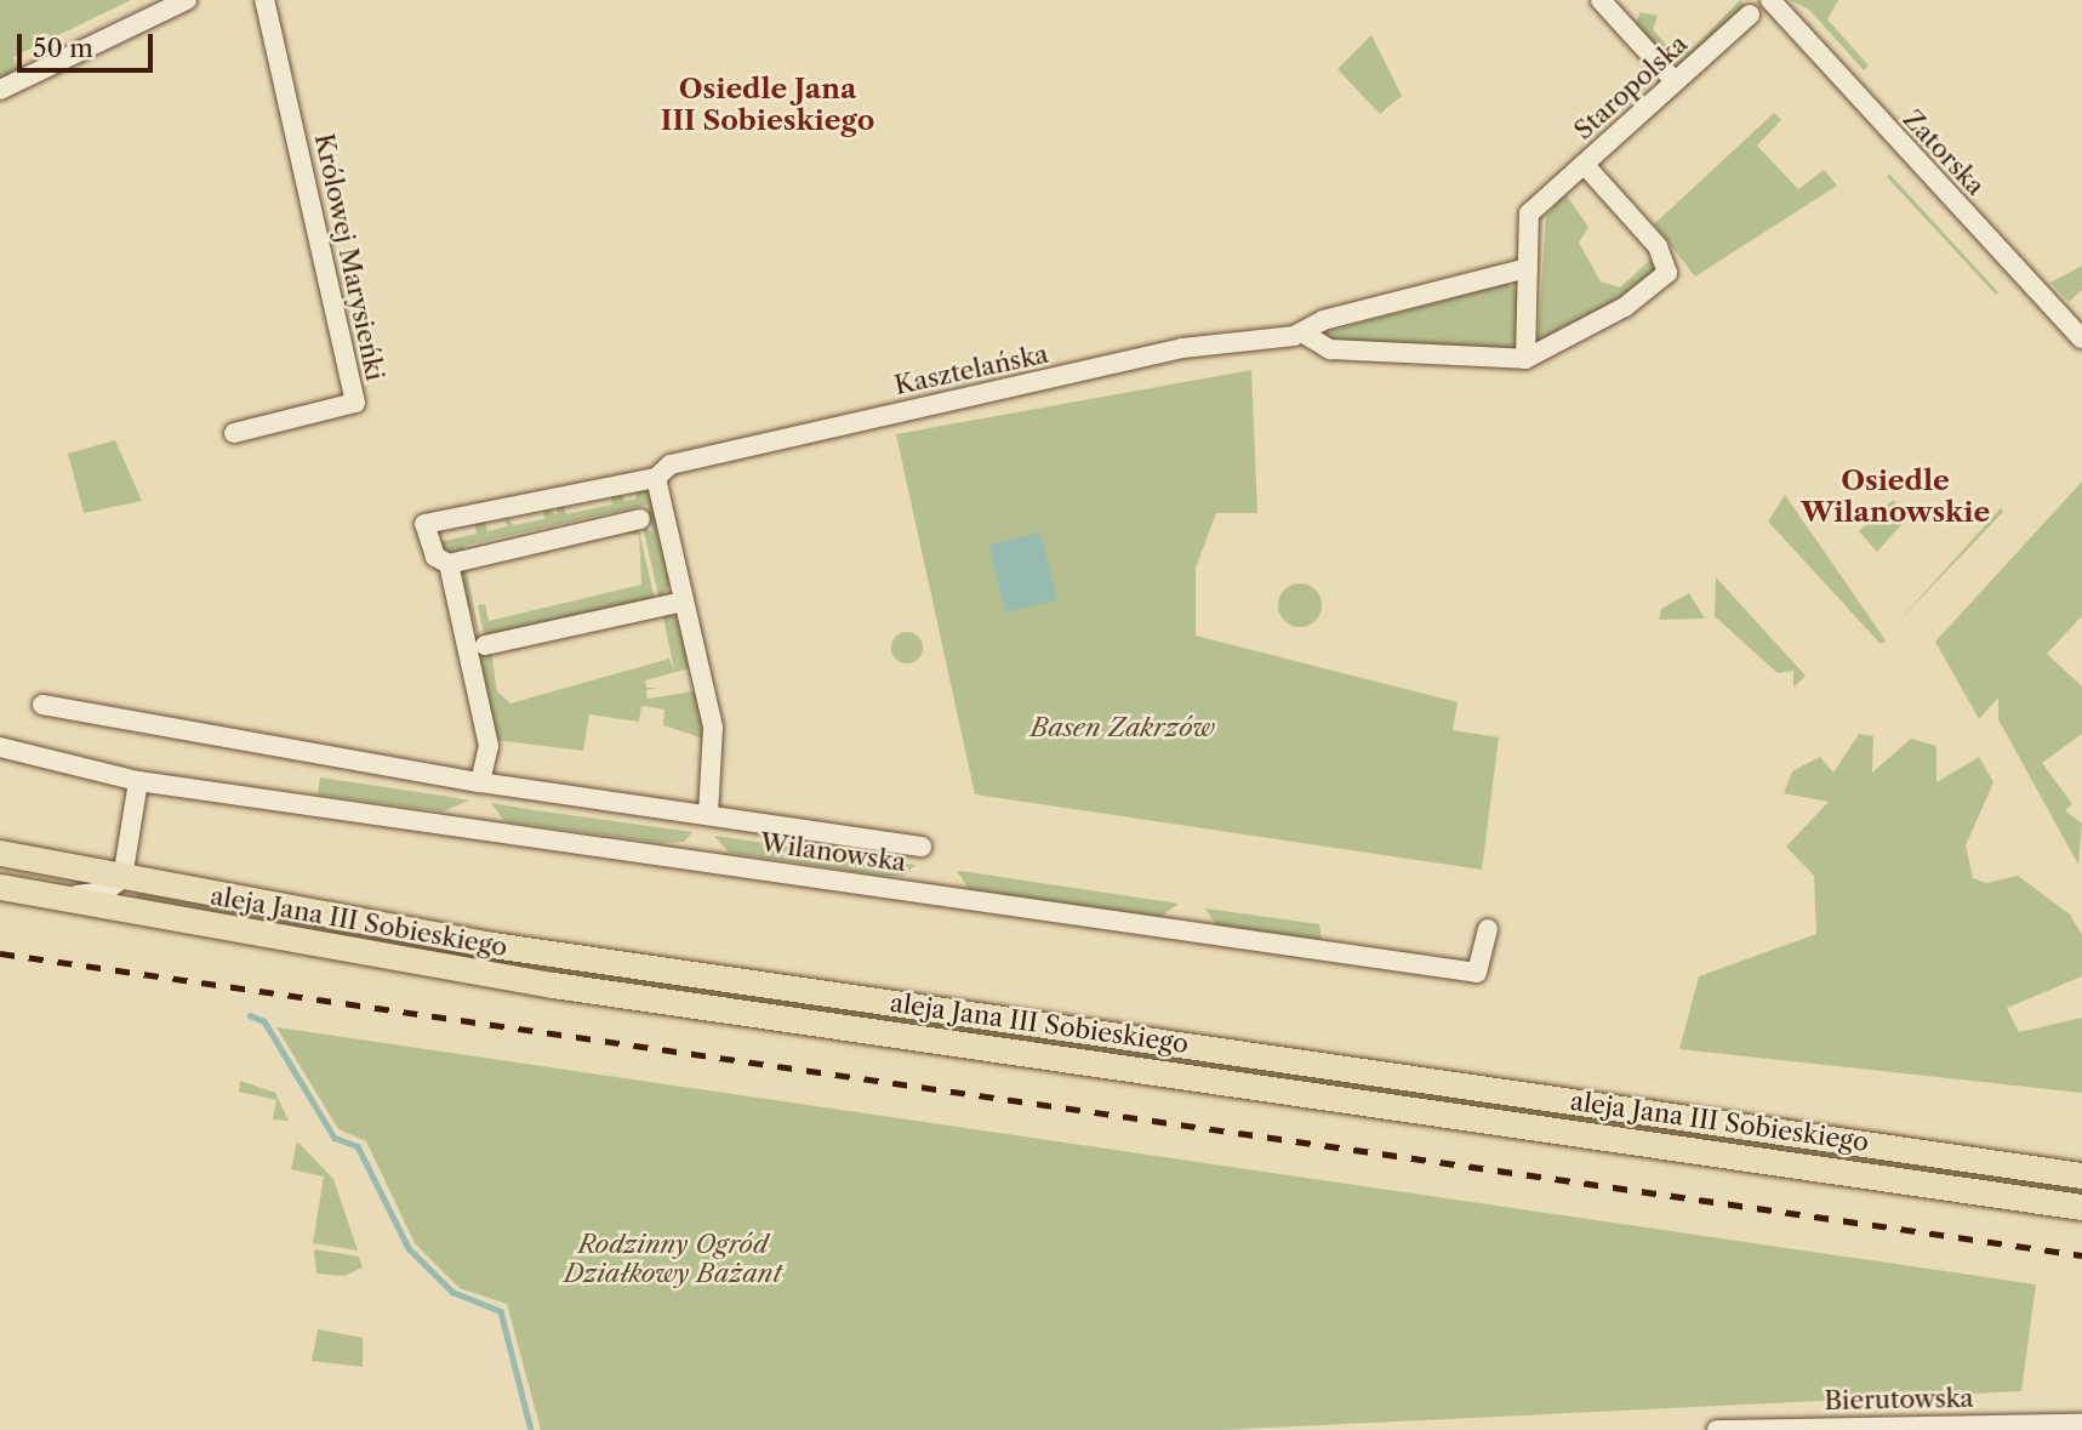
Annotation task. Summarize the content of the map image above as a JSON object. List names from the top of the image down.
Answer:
{
  "streets": {
    "main road": ["aleja Jana III Sobieskiego"],
    "street": [
      "Staropolska",
      "Zatorska",
      "Królowej Marysieńki",
      "Kasztelańska",
      "Wilanowska",
      "Bierutowska"
    ]
  },
  "crossings": [
    ["Staropolska", "Kasztelańska"]
  ],
  "districts": ["Osiedle Jana III Sobieskiego", "Osiedle Wilanowskie"],
  "parks": ["Basen Zakrzów", "Rodzinny Ogród Działkowy Bażant"],
  "scale_bar": "50 m"
}
